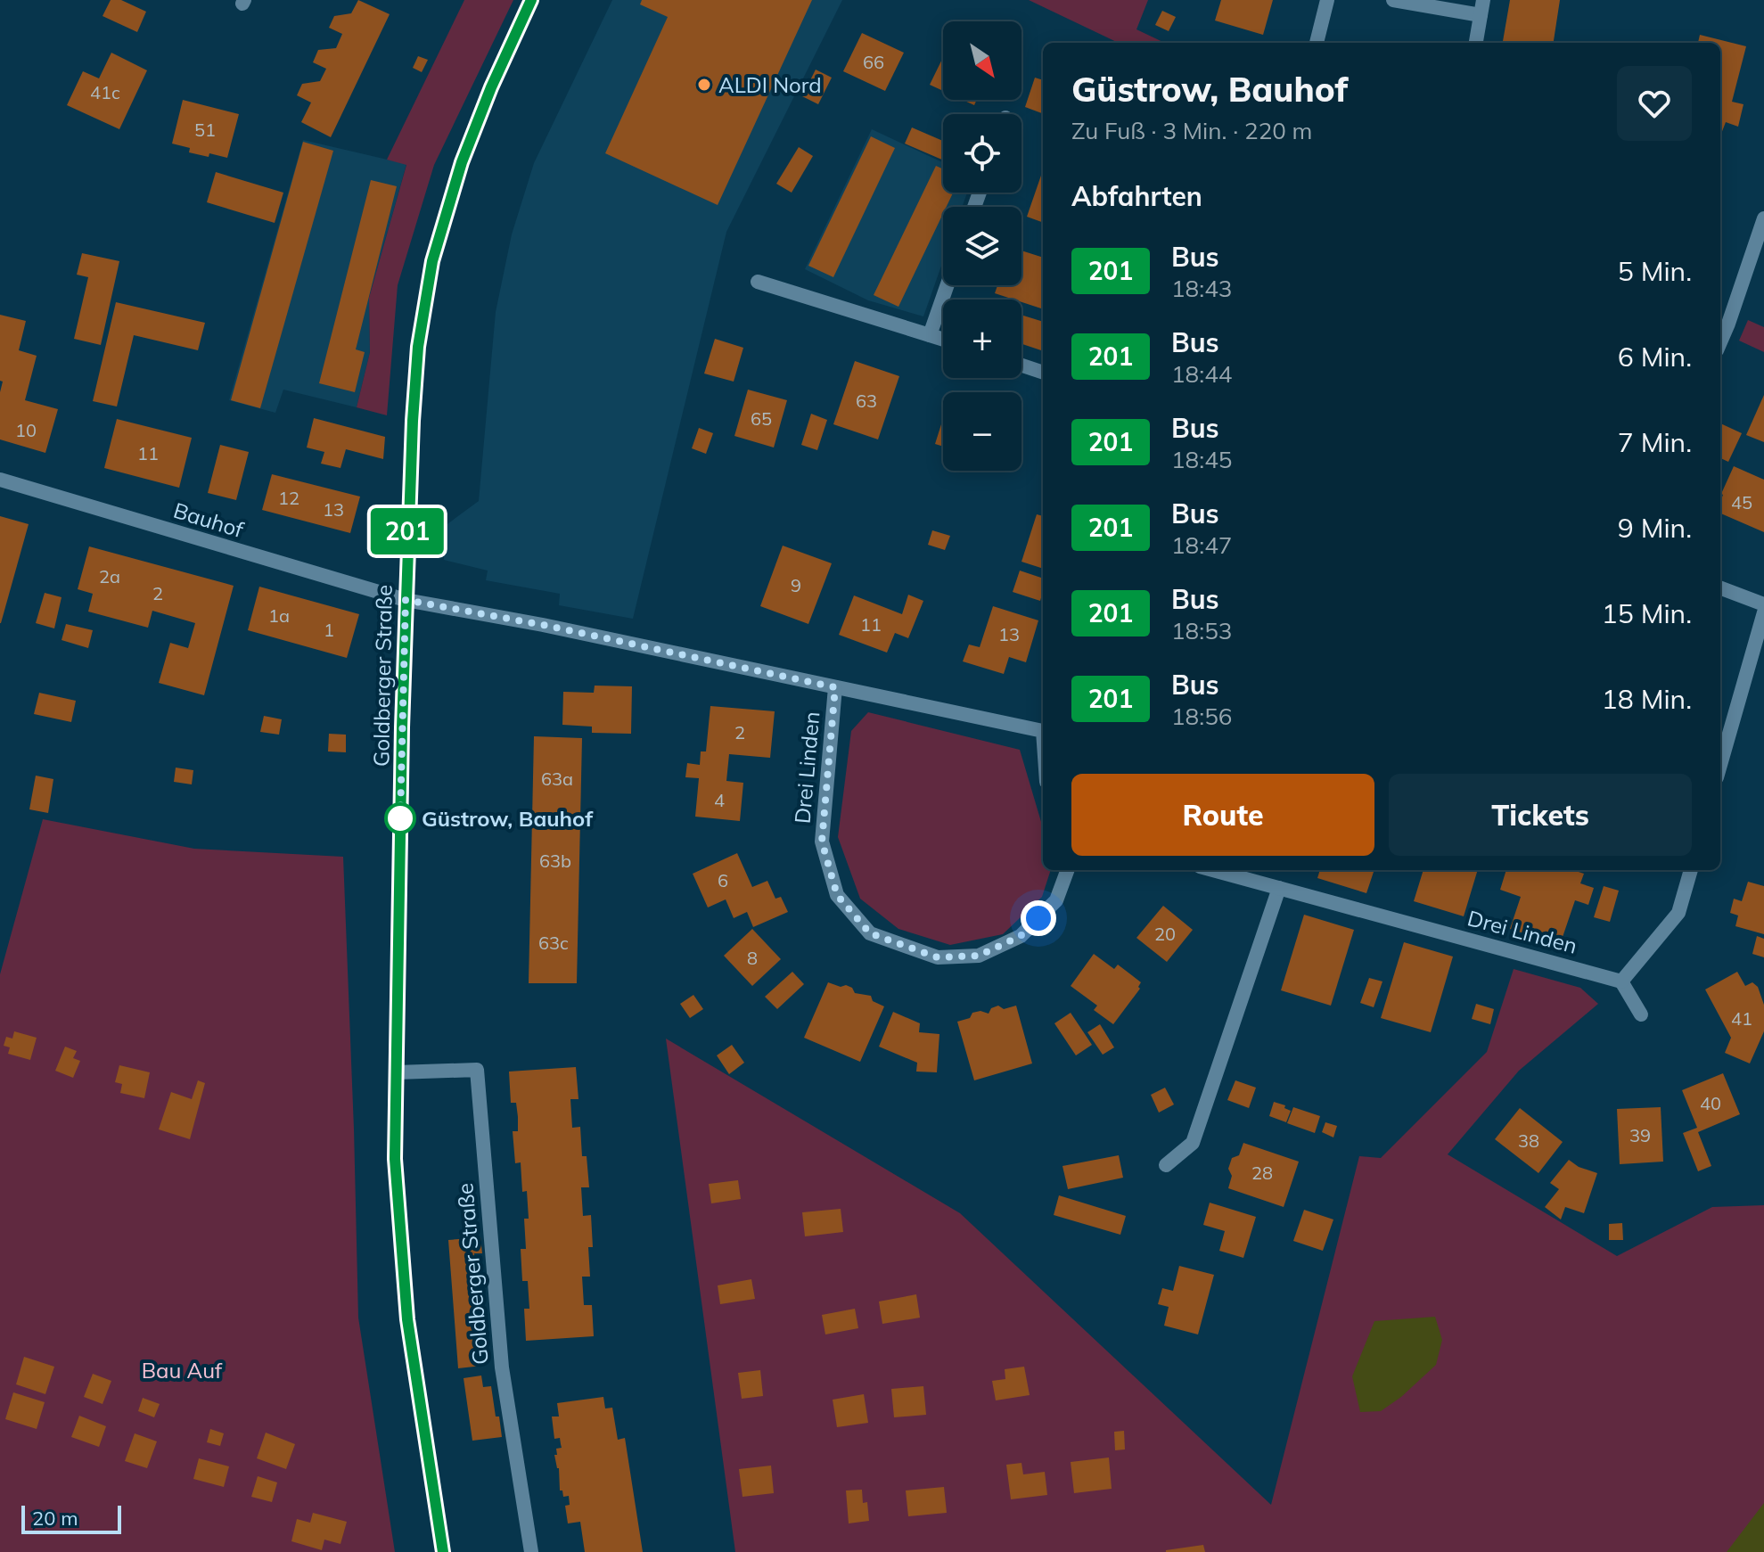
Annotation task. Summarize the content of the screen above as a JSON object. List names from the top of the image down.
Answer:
{
  "streets": {
    "main road": ["Goldberger Straße"],
    "street": ["Bauhof", "Drei Linden"]
  },
  "crossings": [
    ["Bauhof", "Goldberger Straße"],
    ["Bauhof", "Drei Linden"],
    ["Goldberger Straße", "Drei Linden"]
  ],
  "parks": ["Bau Auf"],
  "places": ["ALDI Nord", "Güstrow, Bauhof"],
  "lines": ["bus line 201"],
  "house_numbers": [
    "66",
    "41c",
    "51",
    "63",
    "65",
    "10",
    "11",
    "12",
    "45",
    "13",
    "2a",
    "9",
    "2",
    "1a",
    "11",
    "1",
    "13",
    "2",
    "63a",
    "4",
    "63b",
    "6",
    "20",
    "63c",
    "8",
    "41",
    "40",
    "39",
    "38",
    "28"
  ],
  "scale_bar": "20 m",
  "north": "bottom right",
  "page": {
    "on_map": "201",
    "map_buttons": ["+", "−"],
    "heading": [
      ["Güstrow, Bauhof", "Zu Fuß · 3 Min. · 220 m"],
      "Abfahrten"
    ],
    "list": [
      {
        "mark": "201",
        "name": "Bus",
        "note": "18:43",
        "value": "5 Min."
      },
      {
        "mark": "201",
        "name": "Bus",
        "note": "18:44",
        "value": "6 Min."
      },
      {
        "mark": "201",
        "name": "Bus",
        "note": "18:45",
        "value": "7 Min."
      },
      {
        "mark": "201",
        "name": "Bus",
        "note": "18:47",
        "value": "9 Min."
      },
      {
        "mark": "201",
        "name": "Bus",
        "note": "18:53",
        "value": "15 Min."
      },
      {
        "mark": "201",
        "name": "Bus",
        "note": "18:56",
        "value": "18 Min."
      }
    ],
    "buttons": ["Route", "Tickets"],
    "scale": "20 m"
  }
}
